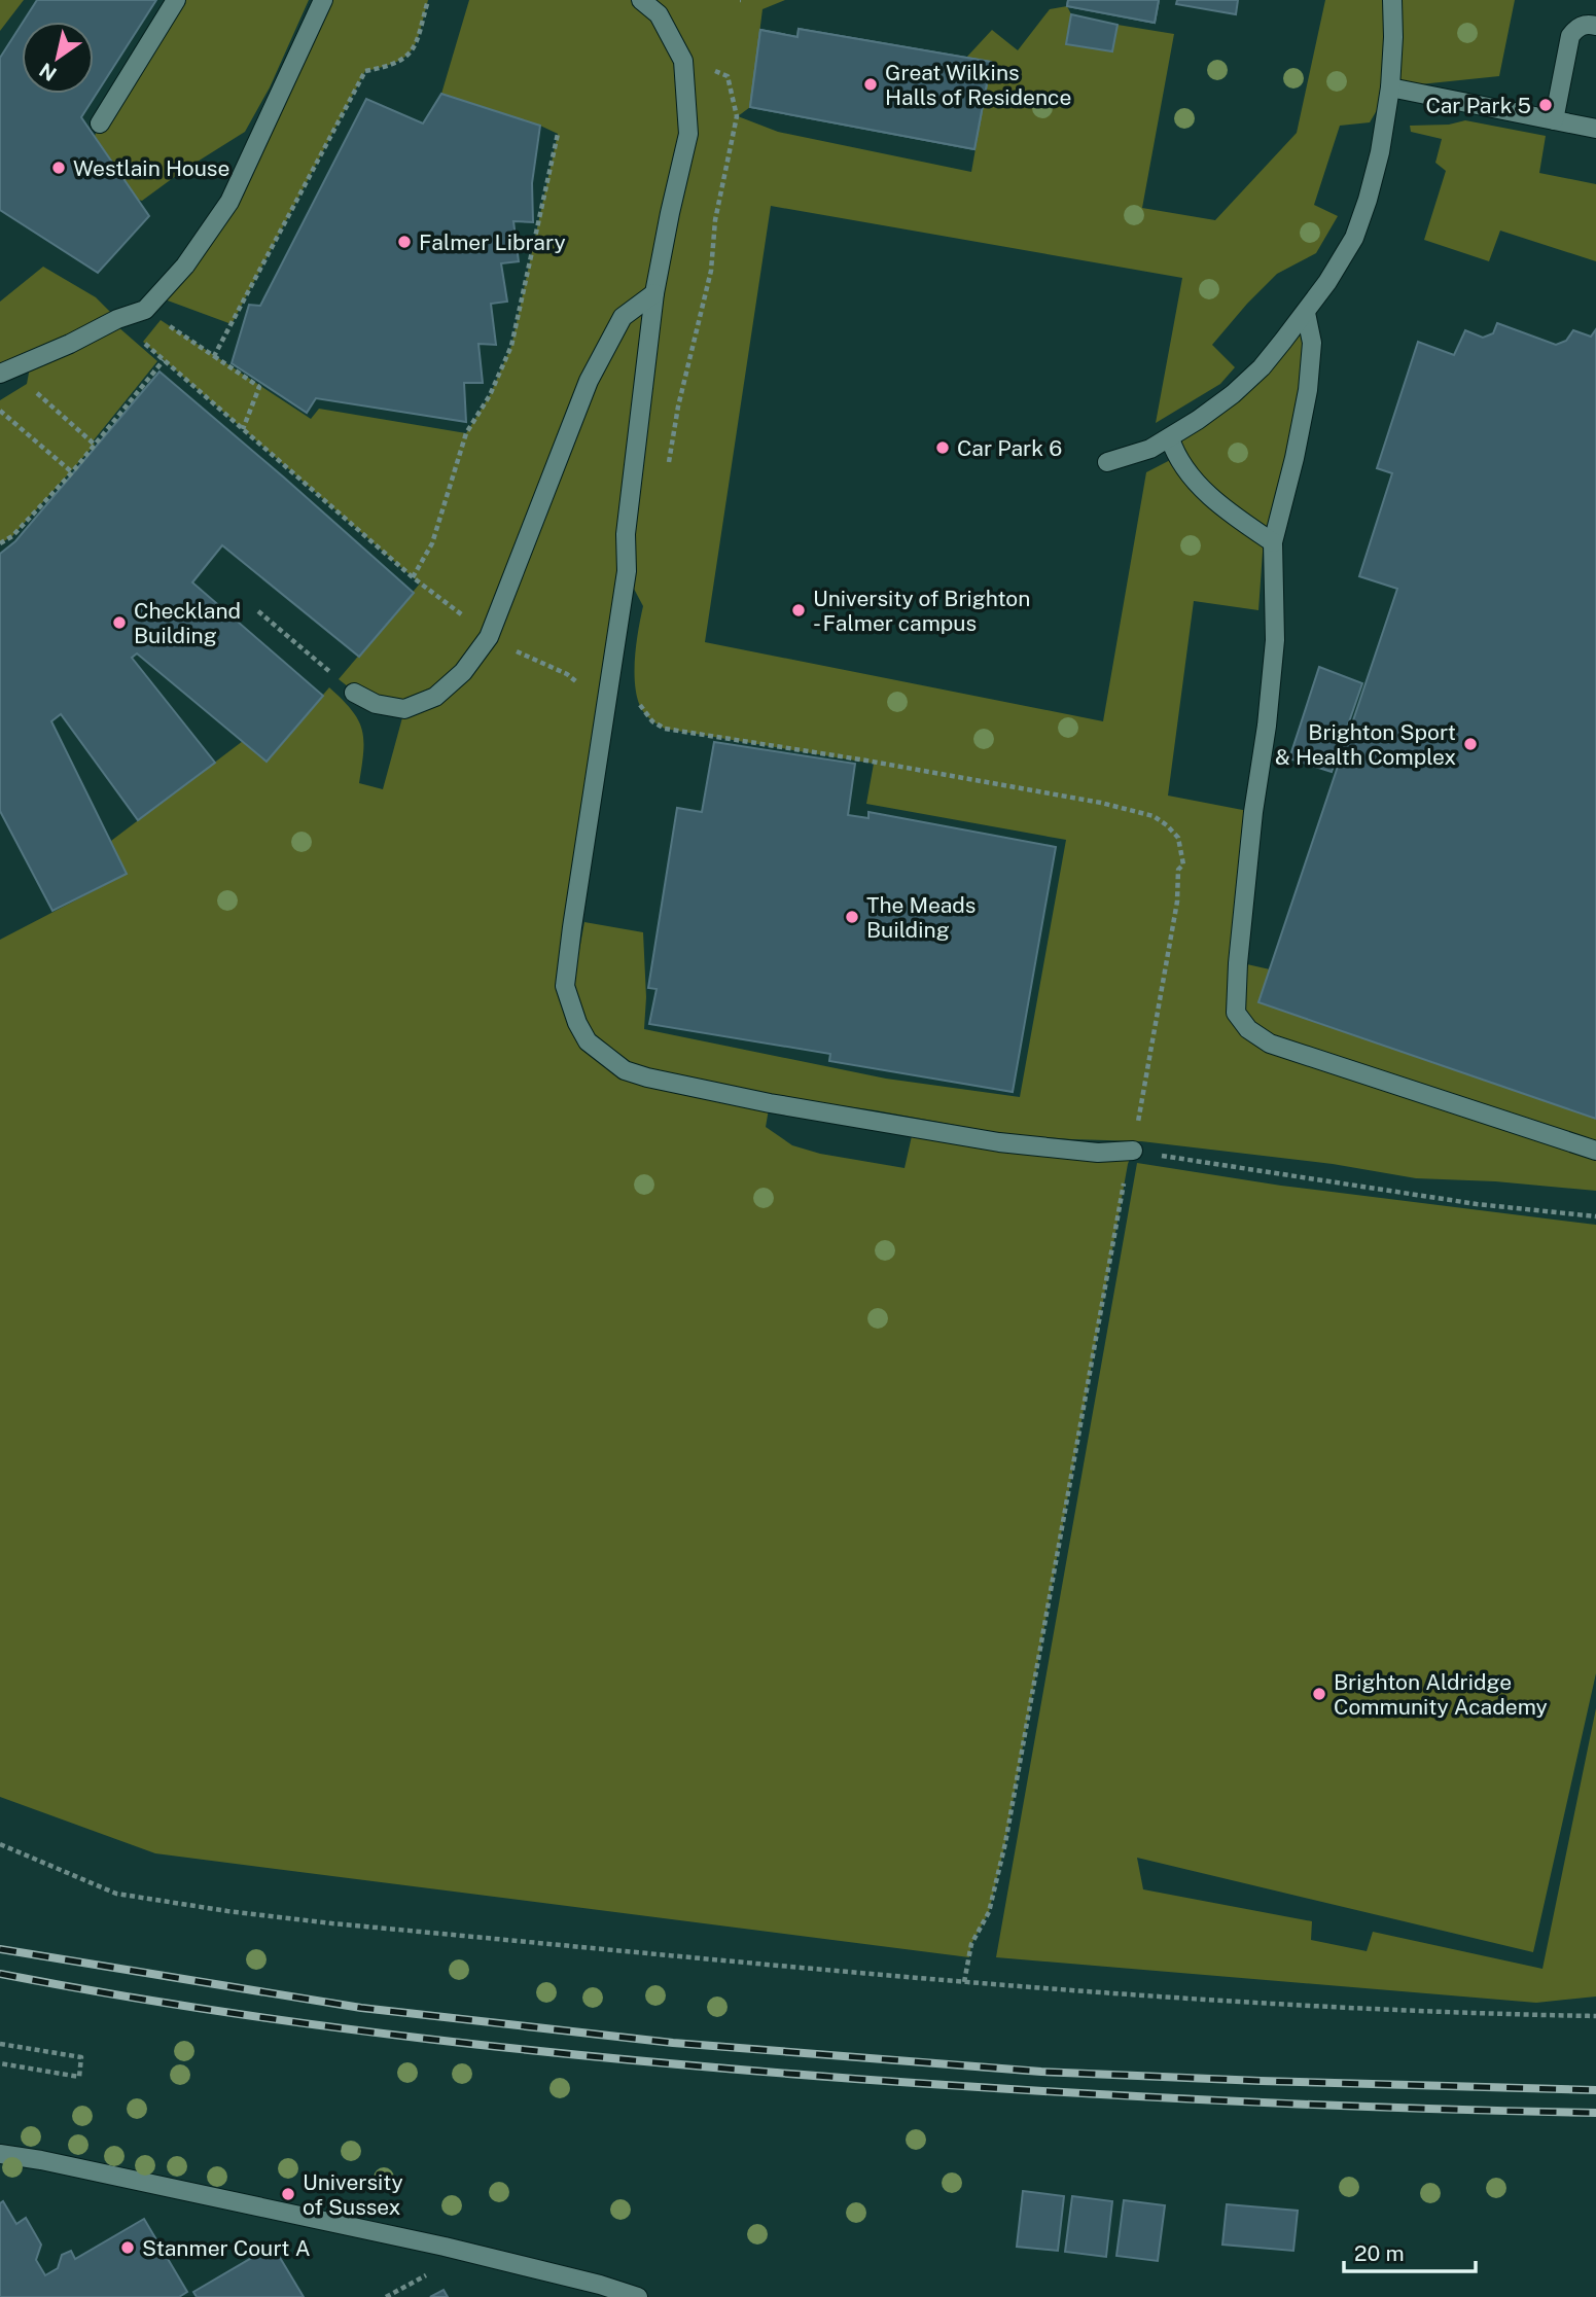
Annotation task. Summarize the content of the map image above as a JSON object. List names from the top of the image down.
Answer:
{
  "places": [
    "Great Wilkins Halls of Residence",
    "Car Park 5",
    "Westlain House",
    "Falmer Library",
    "Car Park 6",
    "University of Brighton - Falmer campus",
    "Checkland Building",
    "Brighton Sport & Health Complex",
    "The Meads Building",
    "Brighton Aldridge Community Academy",
    "University of Sussex",
    "Stanmer Court A"
  ],
  "scale_bar": "20 m",
  "north": "bottom left"
}
